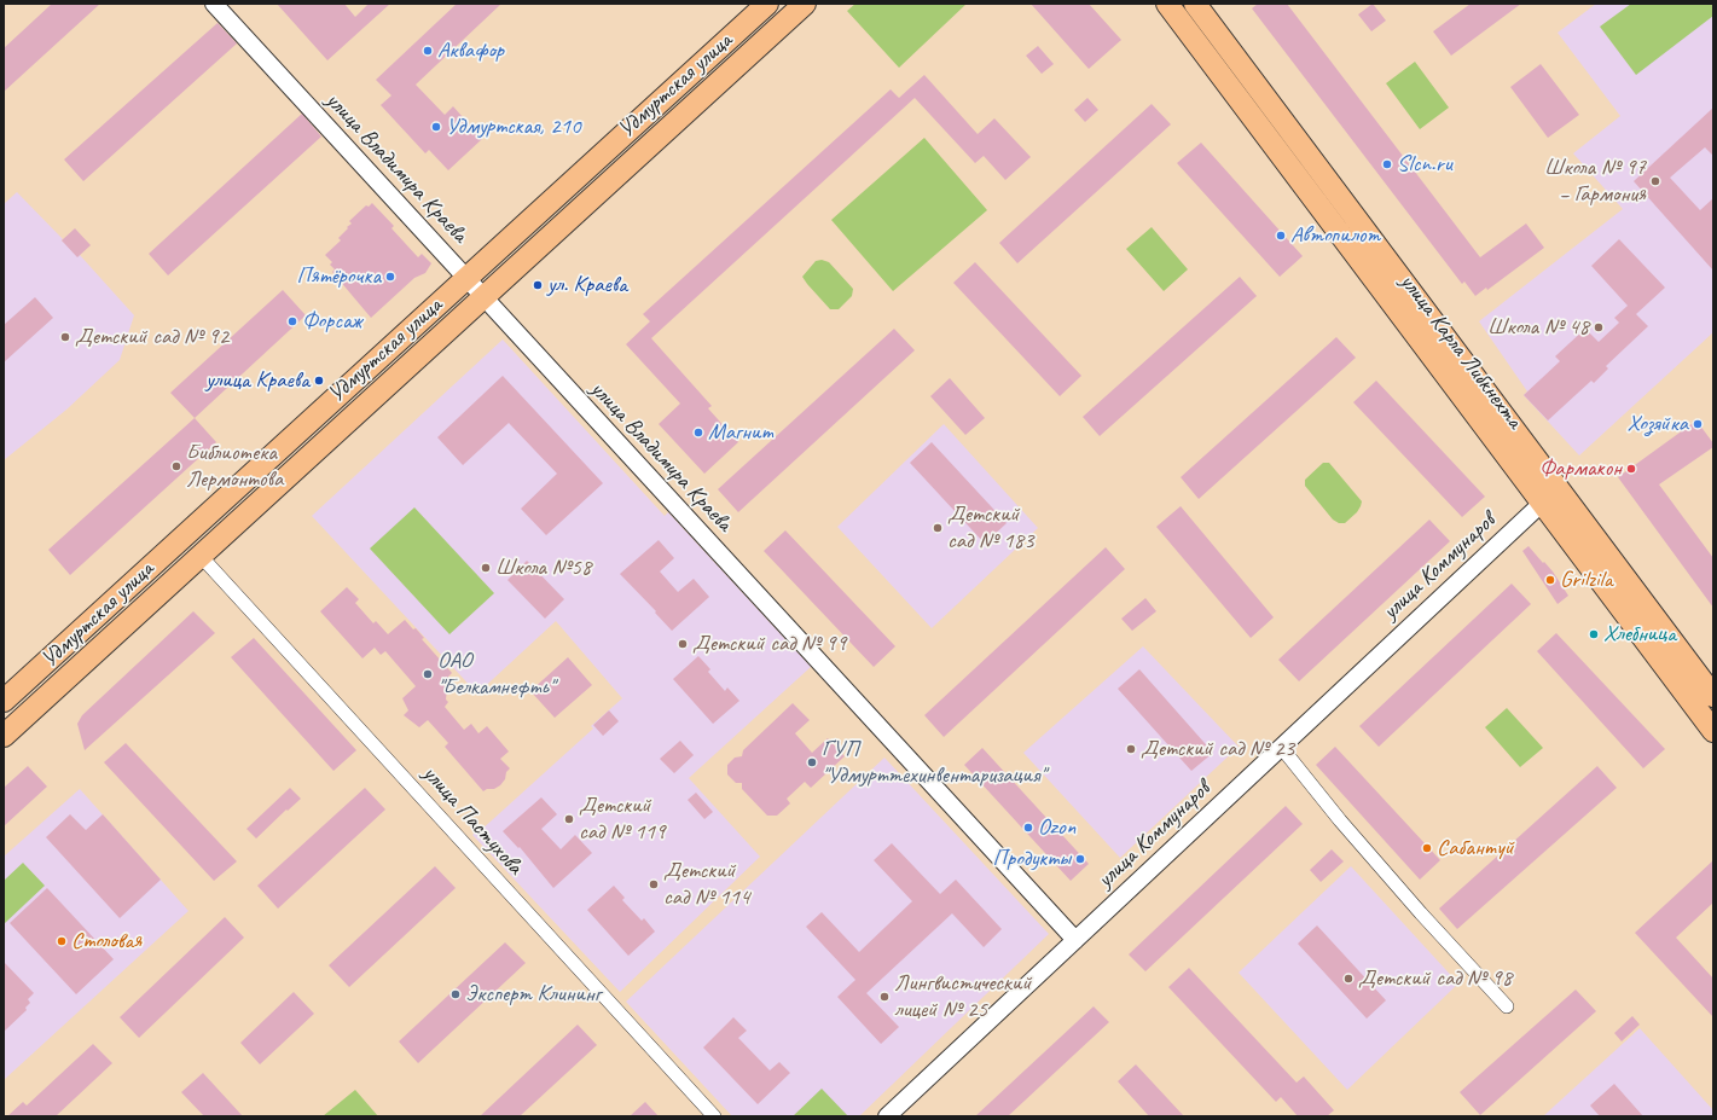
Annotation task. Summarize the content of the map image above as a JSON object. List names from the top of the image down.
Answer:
{
  "streets": {
    "main road": ["Удмуртская улица", "улица Карла Либкнехта"],
    "street": ["улица Владимира Краева", "улица Коммунаров", "улица Пастухова"]
  },
  "crossings": [
    ["Удмуртская улица", "улица Владимира Краева"],
    ["Удмуртская улица", "улица Пастухова"],
    ["улица Владимира Краева", "улица Коммунаров"],
    ["улица Карла Либкнехта", "улица Коммунаров"]
  ],
  "places": [
    "Аквафор",
    "Удмуртская, 210",
    "Slcn.ru",
    "Школа № 97 – Гармония",
    "Автопилот",
    "Пятёрочка",
    "ул. Краева",
    "Форсаж",
    "Школа № 48",
    "Детский сад № 92",
    "улица Краева",
    "Хозяйка",
    "Магнит",
    "Библиотека Лермонтова",
    "Фармакон",
    "Детский сад № 183",
    "Школа №58",
    "Grilzila",
    "Хлебница",
    "Детский сад № 99",
    "ОАО \"Белкамнефть\"",
    "Детский сад № 23",
    "ГУП \"Удмурттехинвентаризация\"",
    "Детский сад № 119",
    "Ozon",
    "Сабантуй",
    "Продукты",
    "Детский сад № 114",
    "Столовая",
    "Детский сад № 98",
    "Эксперт Клининг",
    "Лингвистический лицей № 25"
  ]
}
